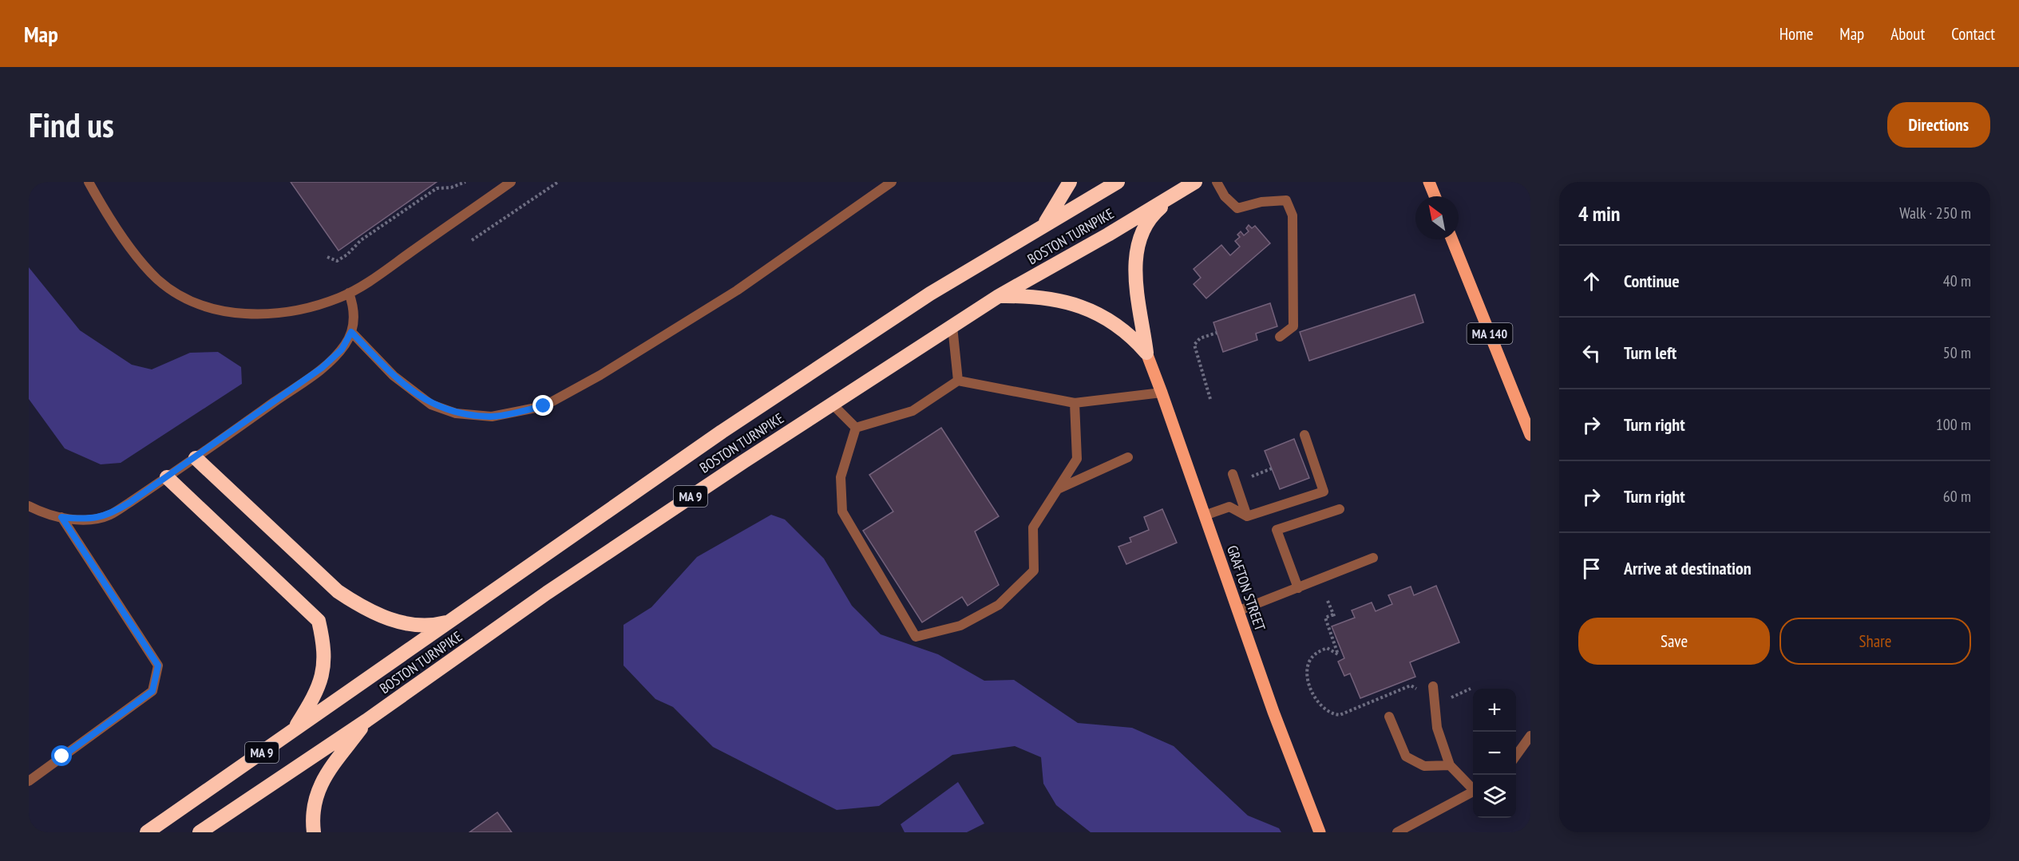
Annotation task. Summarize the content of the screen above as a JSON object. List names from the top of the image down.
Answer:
{
  "streets": {
    "highway": ["BOSTON TURNPIKE", "MA 9"],
    "main road": ["MA 140", "GRAFTON STREET"]
  },
  "north": "top left",
  "page": {
    "header": "Map",
    "nav": [
      "Home",
      "Map",
      "About",
      "Contact"
    ],
    "buttons": [
      "Directions",
      ["Save", "Share"]
    ],
    "title": "Find us",
    "heading": ["4 min", "Walk · 250 m"],
    "list": [
      ["Continue", "40 m"],
      ["Turn left", "50 m"],
      ["Turn right", "100 m"],
      ["Turn right", "60 m"],
      "Arrive at destination"
    ],
    "map_buttons": ["+", "−"]
  }
}
